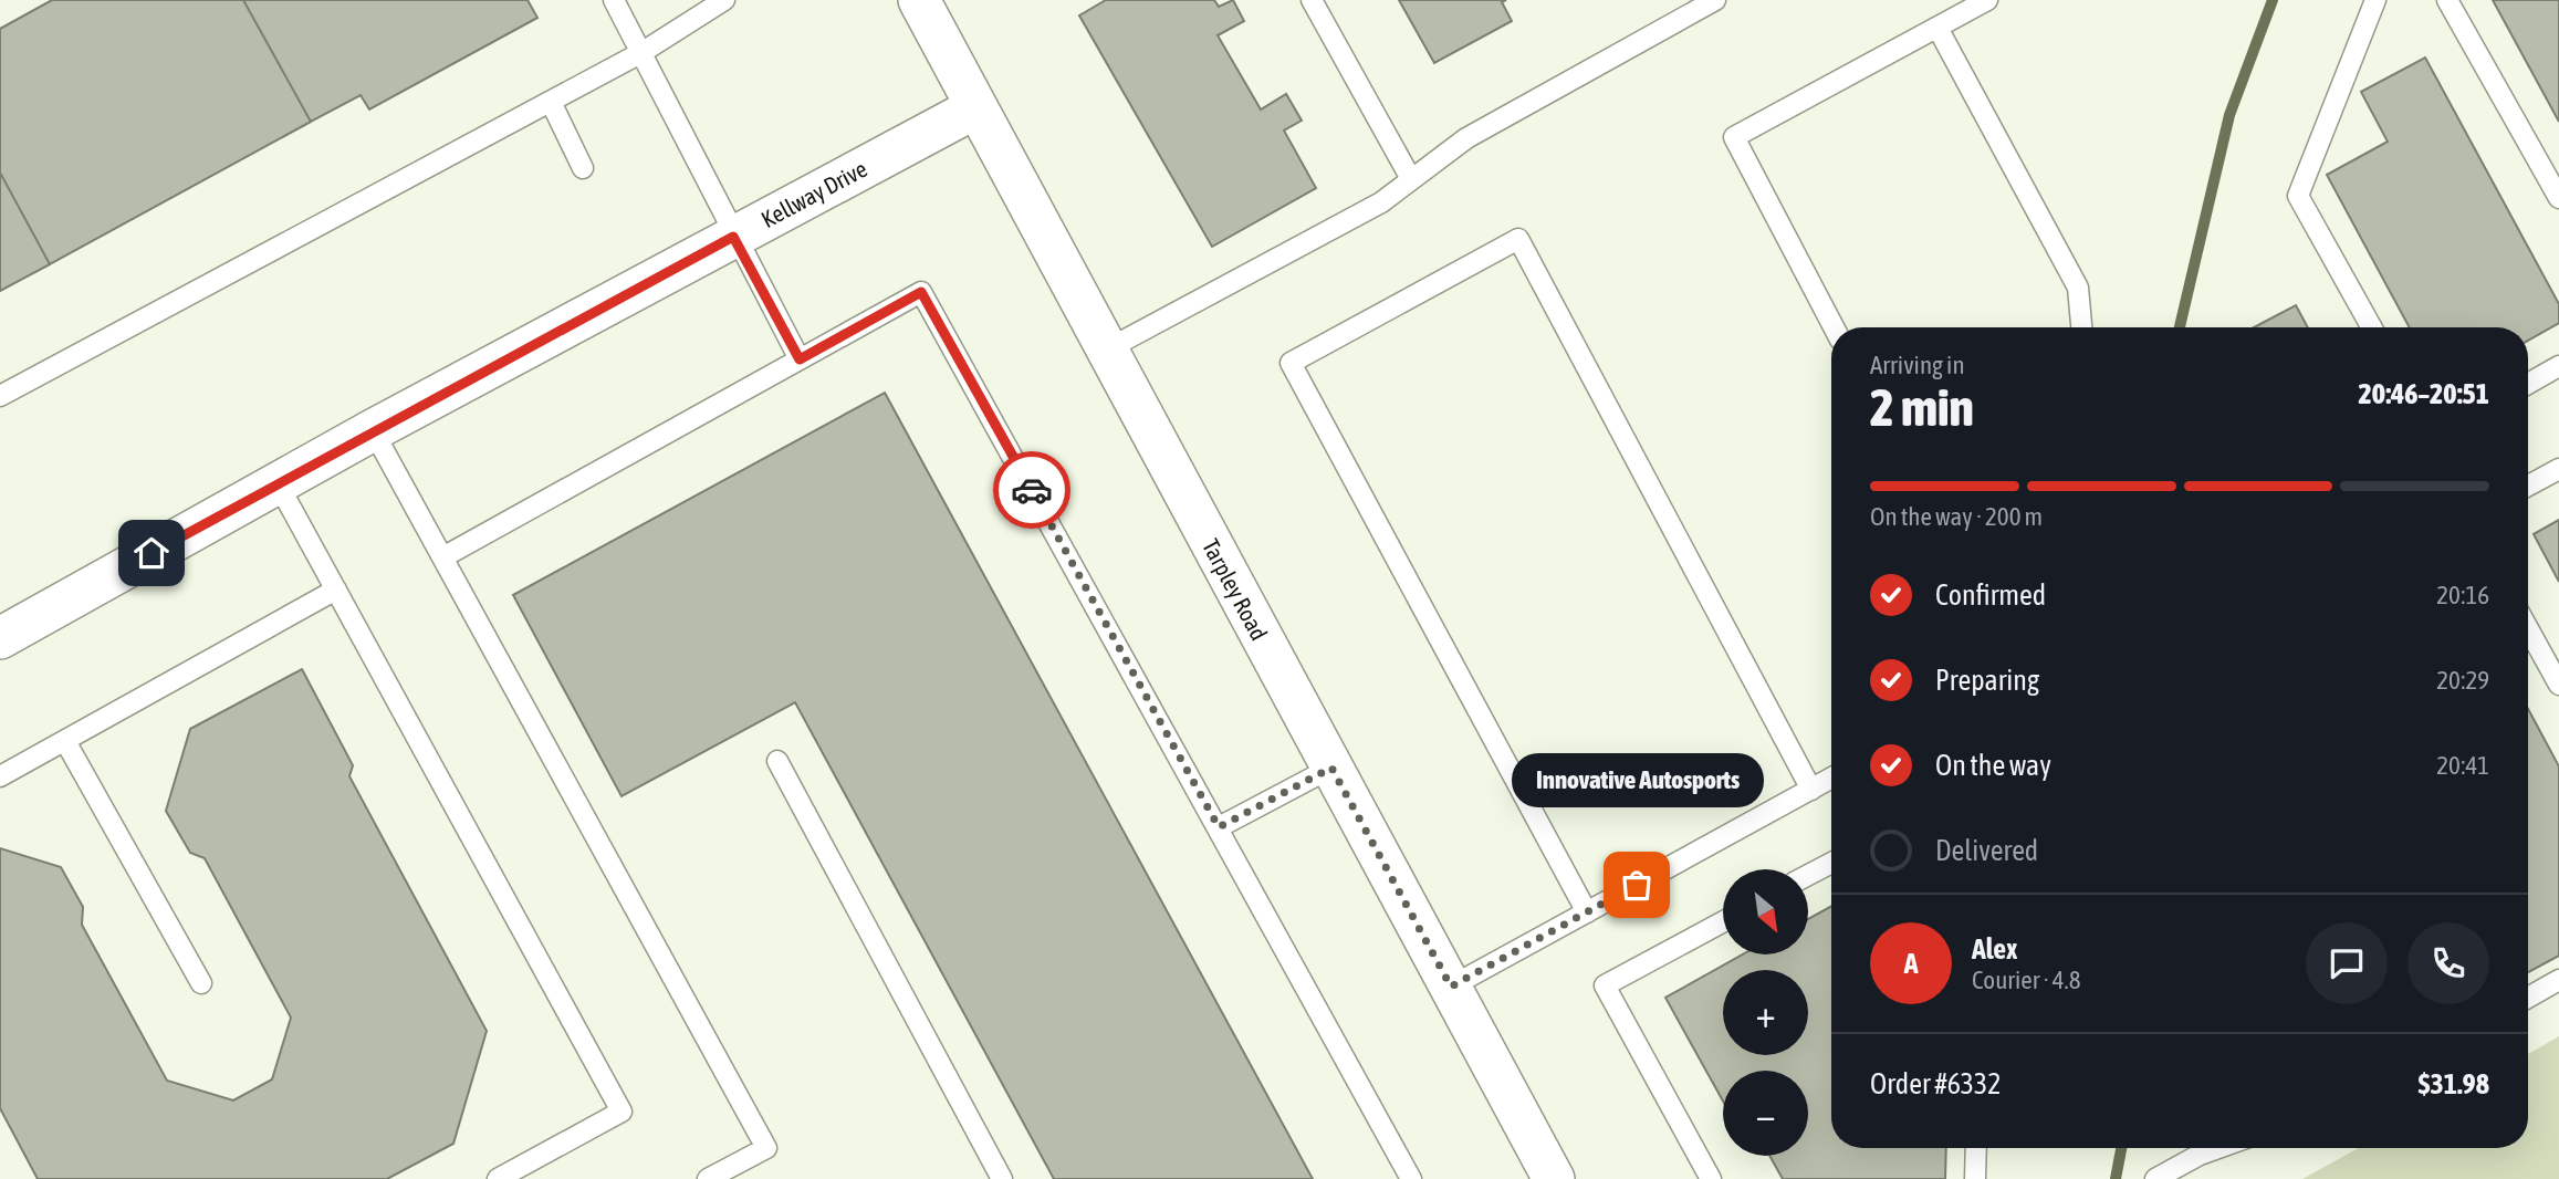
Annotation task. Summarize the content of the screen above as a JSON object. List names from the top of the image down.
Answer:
{
  "streets": {
    "street": ["Kellway Drive", "Tarpley Road"]
  },
  "crossings": [
    ["Kellway Drive", "Tarpley Road"]
  ],
  "places": ["Innovative Autosports"],
  "north": "bottom right",
  "page": {
    "heading": ["2 min", "Arriving in", "20:46–20:51"],
    "panel": [
      "Alex",
      "Courier · 4.8",
      "Order #6332",
      "$31.98"
    ],
    "bar": "On the way · 200 m",
    "list": [
      ["Confirmed", "20:16"],
      ["Preparing", "20:29"],
      ["On the way", "20:41"],
      "Delivered"
    ],
    "bubble": "Innovative Autosports",
    "map_buttons": ["+", "−"],
    "round": "A"
  }
}
